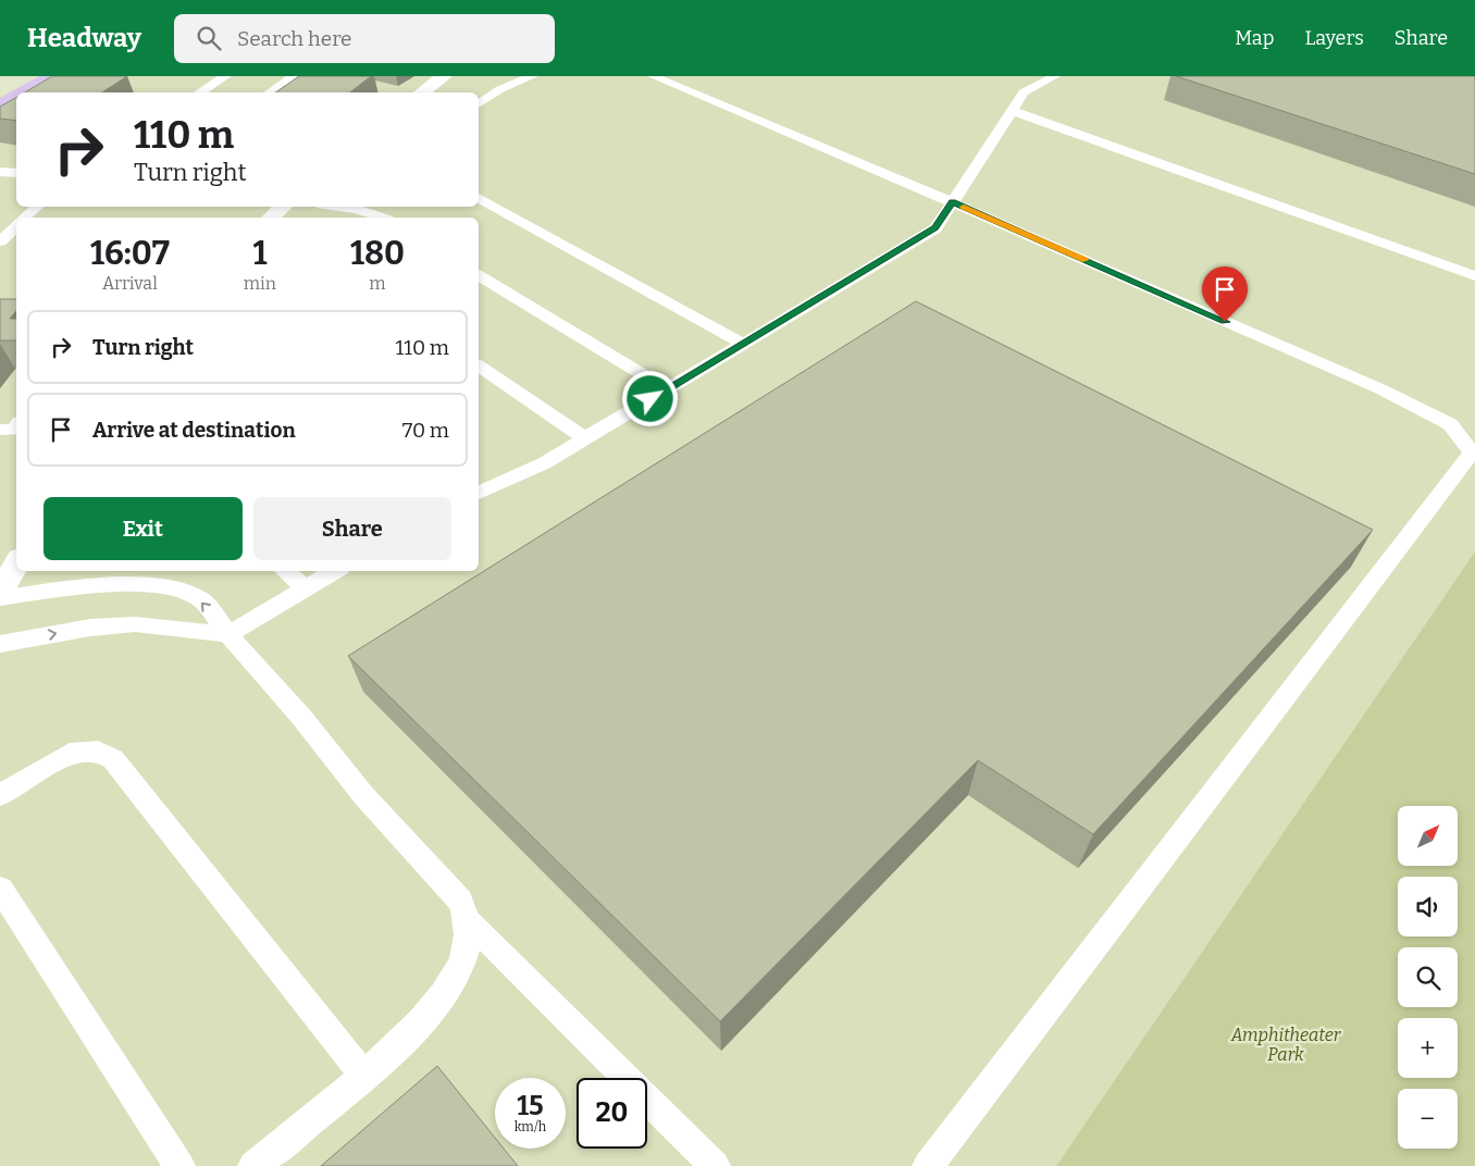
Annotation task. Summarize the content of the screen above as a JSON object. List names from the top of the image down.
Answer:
{
  "parks": ["Amphitheater Park"],
  "north": "top right",
  "page": {
    "header": "Headway",
    "search": "Search here",
    "nav": ["Map", "Layers", "Share"],
    "turn": ["110 m", "Turn right"],
    "eta": [
      "16:07",
      "Arrival",
      "1",
      "min",
      "180",
      "m"
    ],
    "list": [
      {
        "name": "Turn right",
        "value": "110 m"
      },
      {
        "name": "Arrive at destination",
        "value": "70 m"
      }
    ],
    "buttons": ["Exit", "Share"],
    "map_buttons": ["+", "−"],
    "speed": "15 km/h",
    "limit": "20"
  }
}
